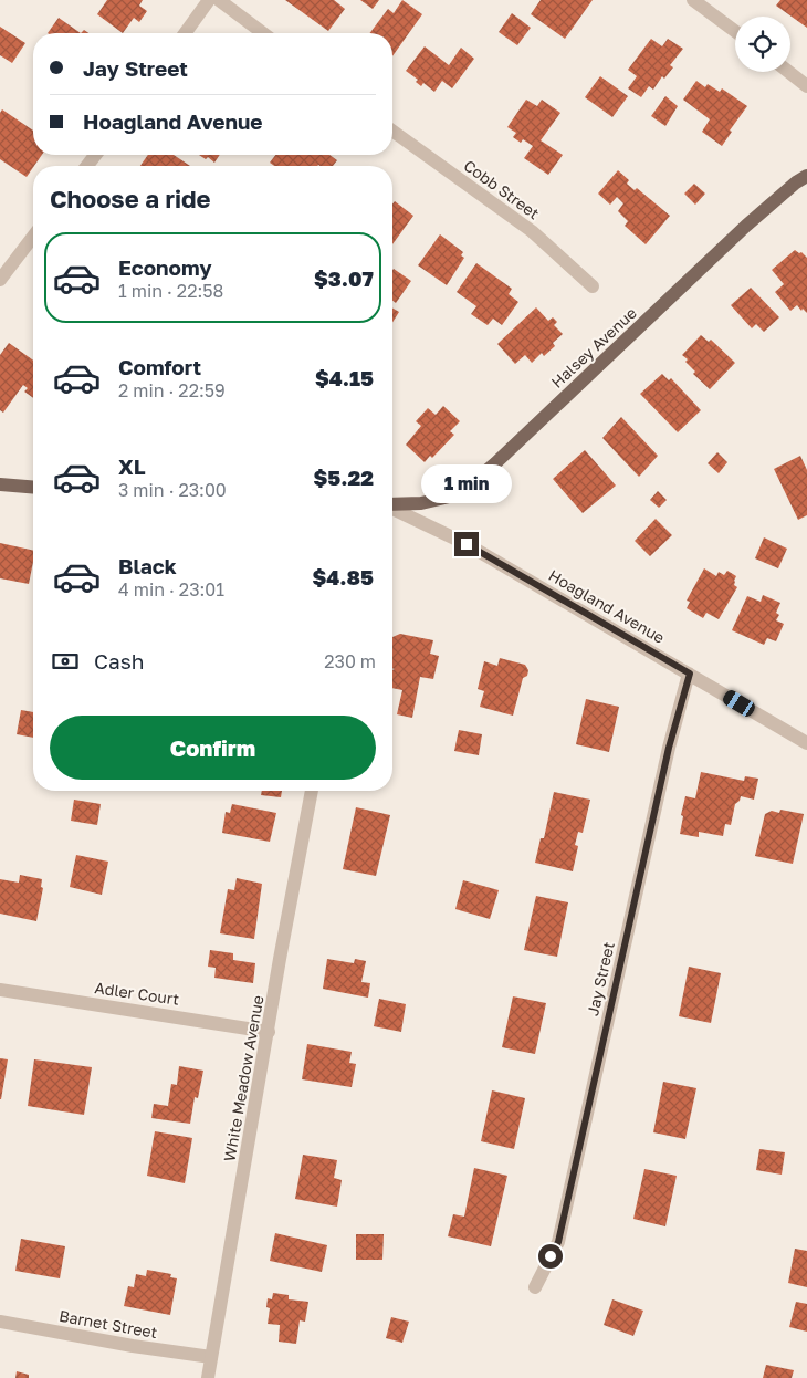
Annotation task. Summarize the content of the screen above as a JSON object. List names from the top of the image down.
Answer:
{
  "streets": {
    "main road": ["Halsey Avenue"],
    "street": [
      "Cobb Street",
      "Hoagland Avenue",
      "Jay Street",
      "Adler Court",
      "White Meadow Avenue",
      "Barnet Street"
    ]
  },
  "crossings": [
    ["Hoagland Avenue", "Jay Street"],
    ["Adler Court", "White Meadow Avenue"],
    ["White Meadow Avenue", "Barnet Street"]
  ],
  "page": {
    "banner": ["Jay Street", "Hoagland Avenue"],
    "heading": "Choose a ride",
    "list": [
      {
        "name": "Economy",
        "note": "1 min · 22:58",
        "value": "$3.07"
      },
      {
        "name": "Comfort",
        "note": "2 min · 22:59",
        "value": "$4.15"
      },
      {
        "name": "XL",
        "note": "3 min · 23:00",
        "value": "$5.22"
      },
      {
        "name": "Black",
        "note": "4 min · 23:01",
        "value": "$4.85"
      }
    ],
    "bubble": "1 min",
    "pay": ["Cash", "230 m"],
    "buttons": "Confirm"
  }
}
